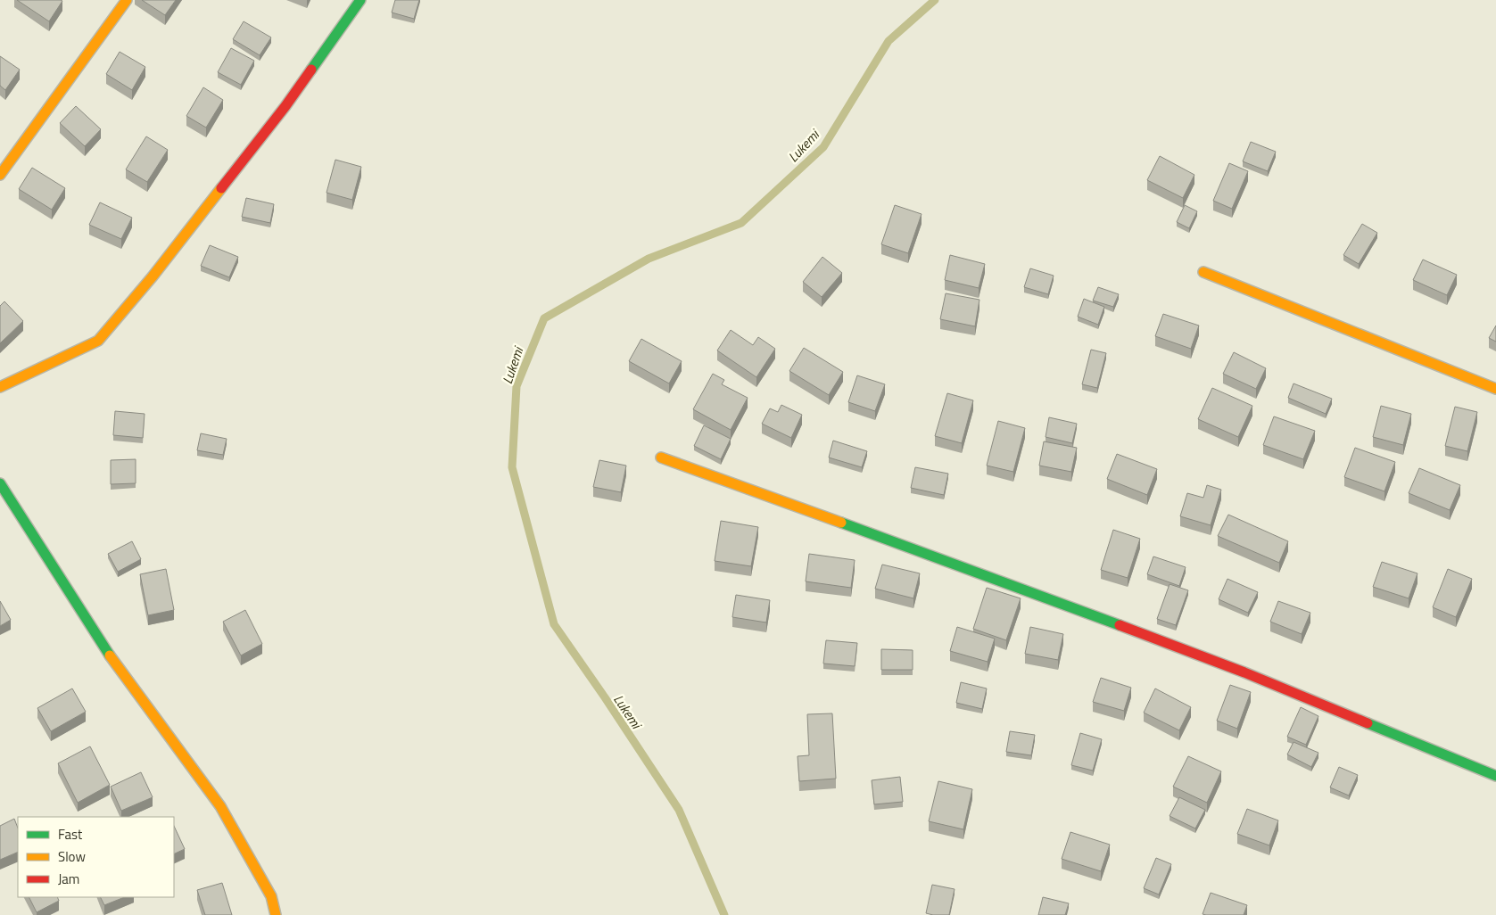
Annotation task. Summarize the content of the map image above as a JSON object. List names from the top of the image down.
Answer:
{
  "water": ["Lukemi"],
  "legend": ["Fast", "Slow", "Jam"]
}
